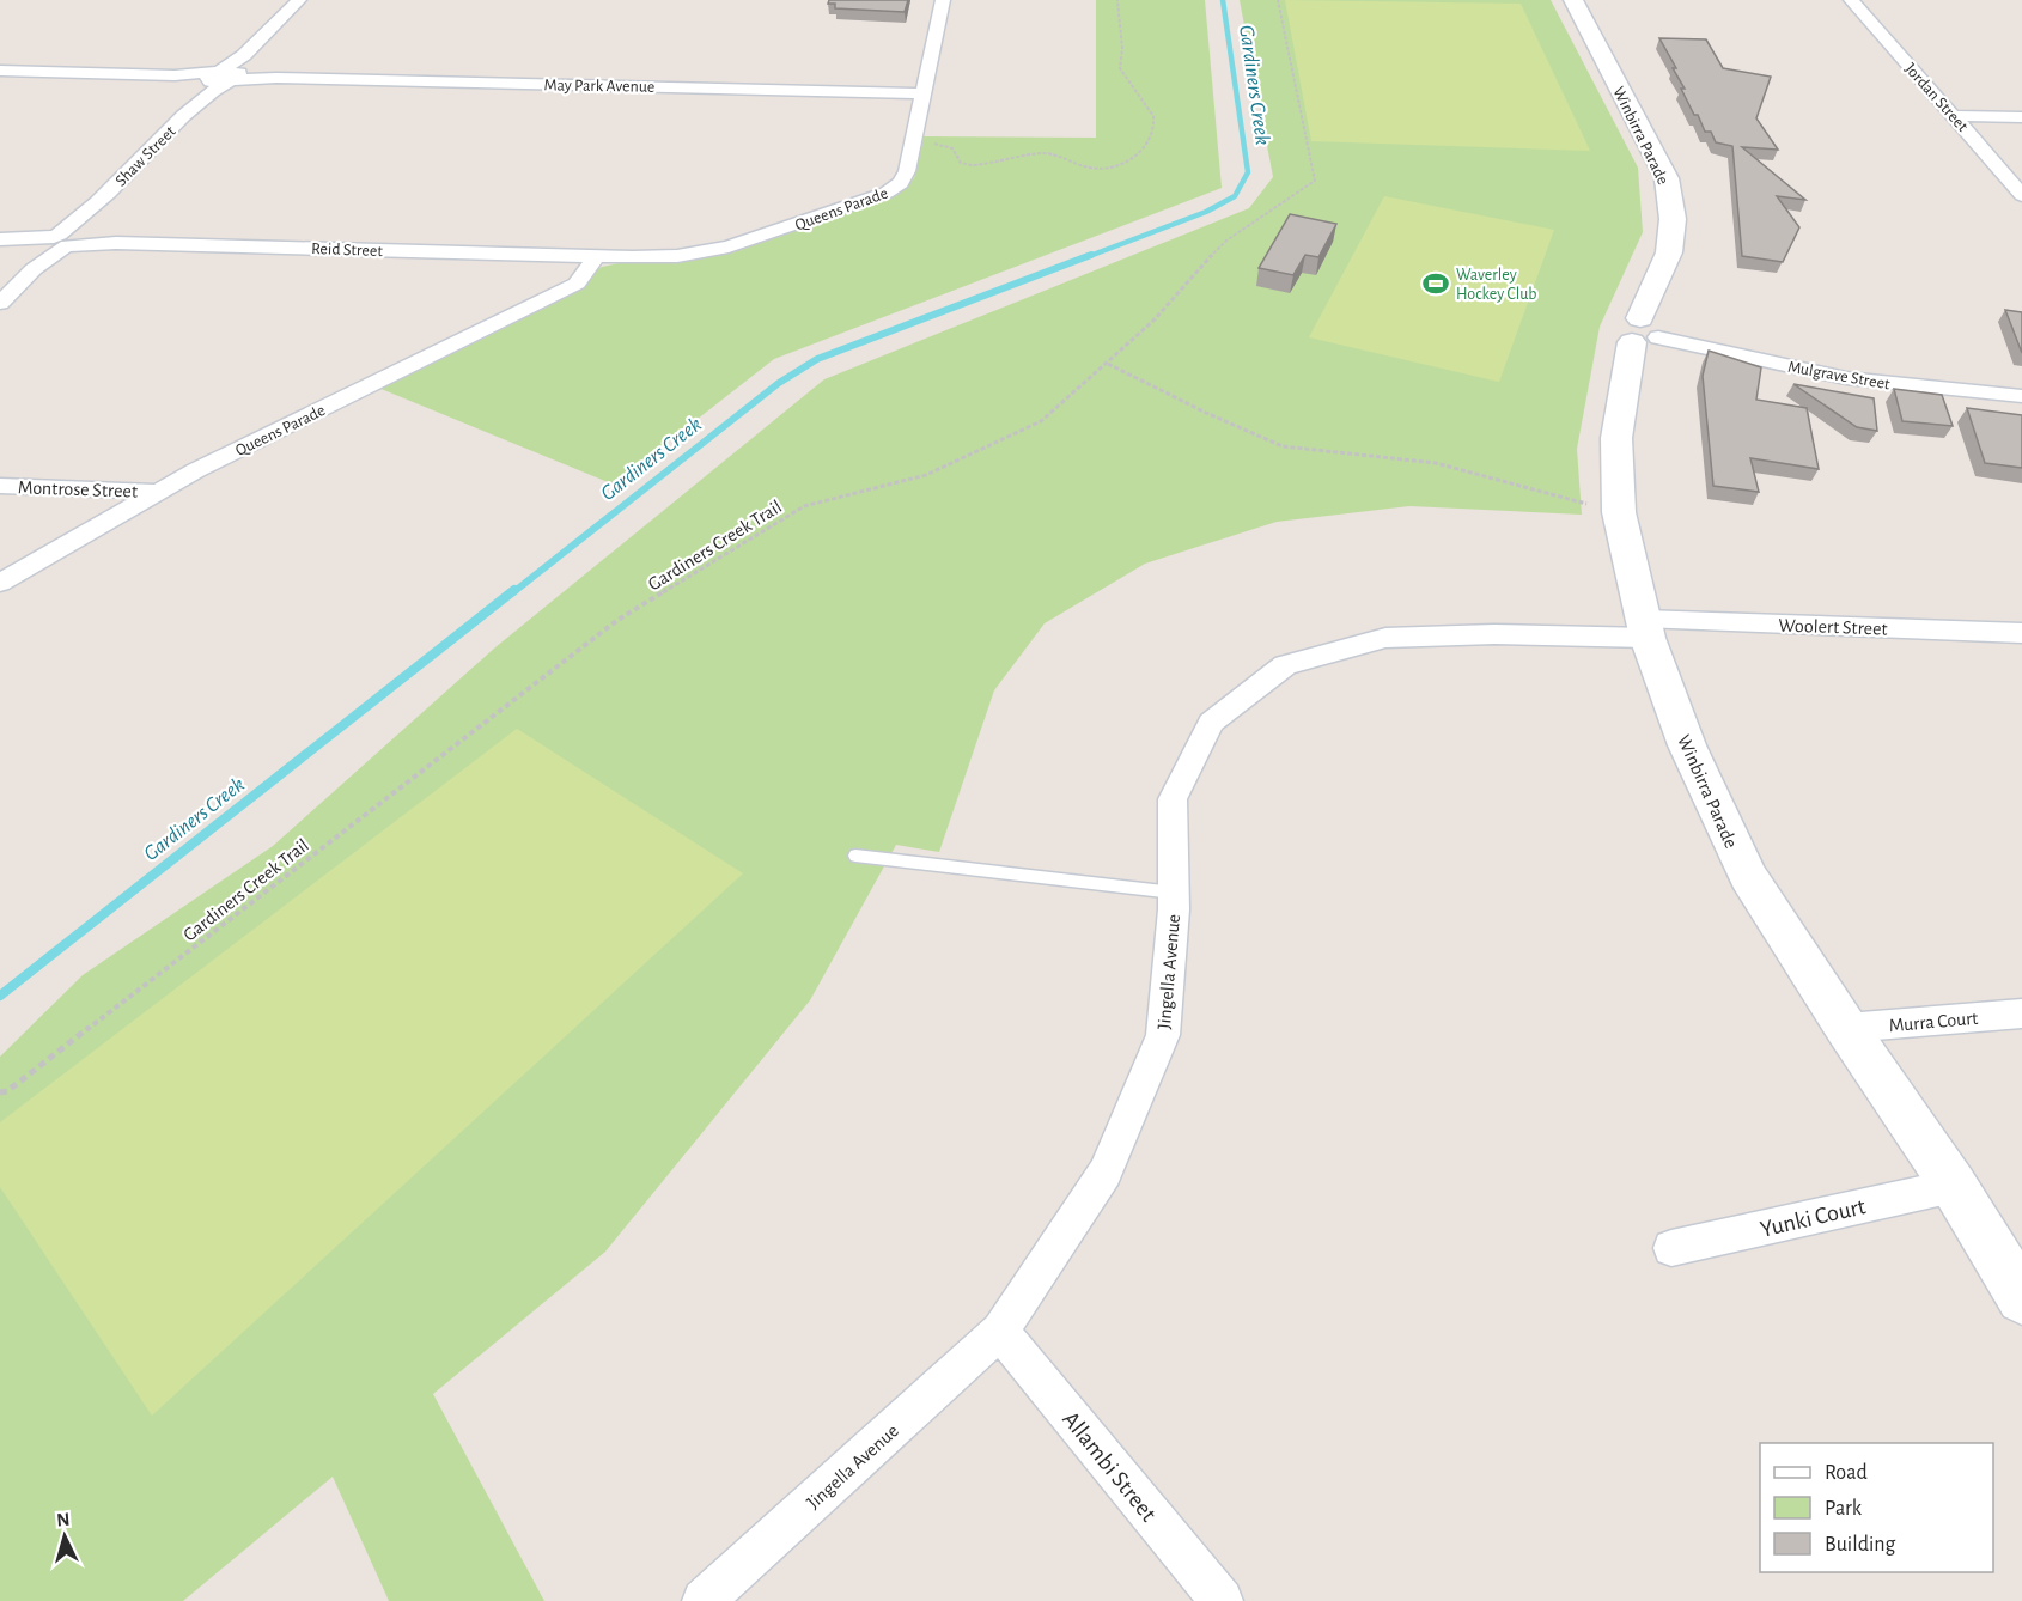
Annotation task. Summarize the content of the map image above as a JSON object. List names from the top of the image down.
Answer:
{
  "streets": {
    "street": [
      "May Park Avenue",
      "Jordan Street",
      "Winbirra Parade",
      "Shaw Street",
      "Queens Parade",
      "Reid Street",
      "Mulgrave Street",
      "Montrose Street",
      "Woolert Street",
      "Jingella Avenue",
      "Murra Court",
      "Yunki Court",
      "Allambi Street"
    ],
    "path": ["Gardiners Creek Trail"]
  },
  "crossings": [
    ["May Park Avenue", "Shaw Street"],
    ["May Park Avenue", "Queens Parade"],
    ["Winbirra Parade", "Mulgrave Street"],
    ["Winbirra Parade", "Woolert Street"],
    ["Winbirra Parade", "Jingella Avenue"],
    ["Winbirra Parade", "Murra Court"],
    ["Winbirra Parade", "Yunki Court"],
    ["Shaw Street", "Reid Street"],
    ["Queens Parade", "Reid Street"],
    ["Queens Parade", "Montrose Street"],
    ["Woolert Street", "Jingella Avenue"],
    ["Jingella Avenue", "Allambi Street"]
  ],
  "water": ["Gardiners Creek"],
  "places": {
    "sports": ["Waverley Hockey Club"]
  },
  "legend": ["Road", "Park", "Building"],
  "north": "top"
}
